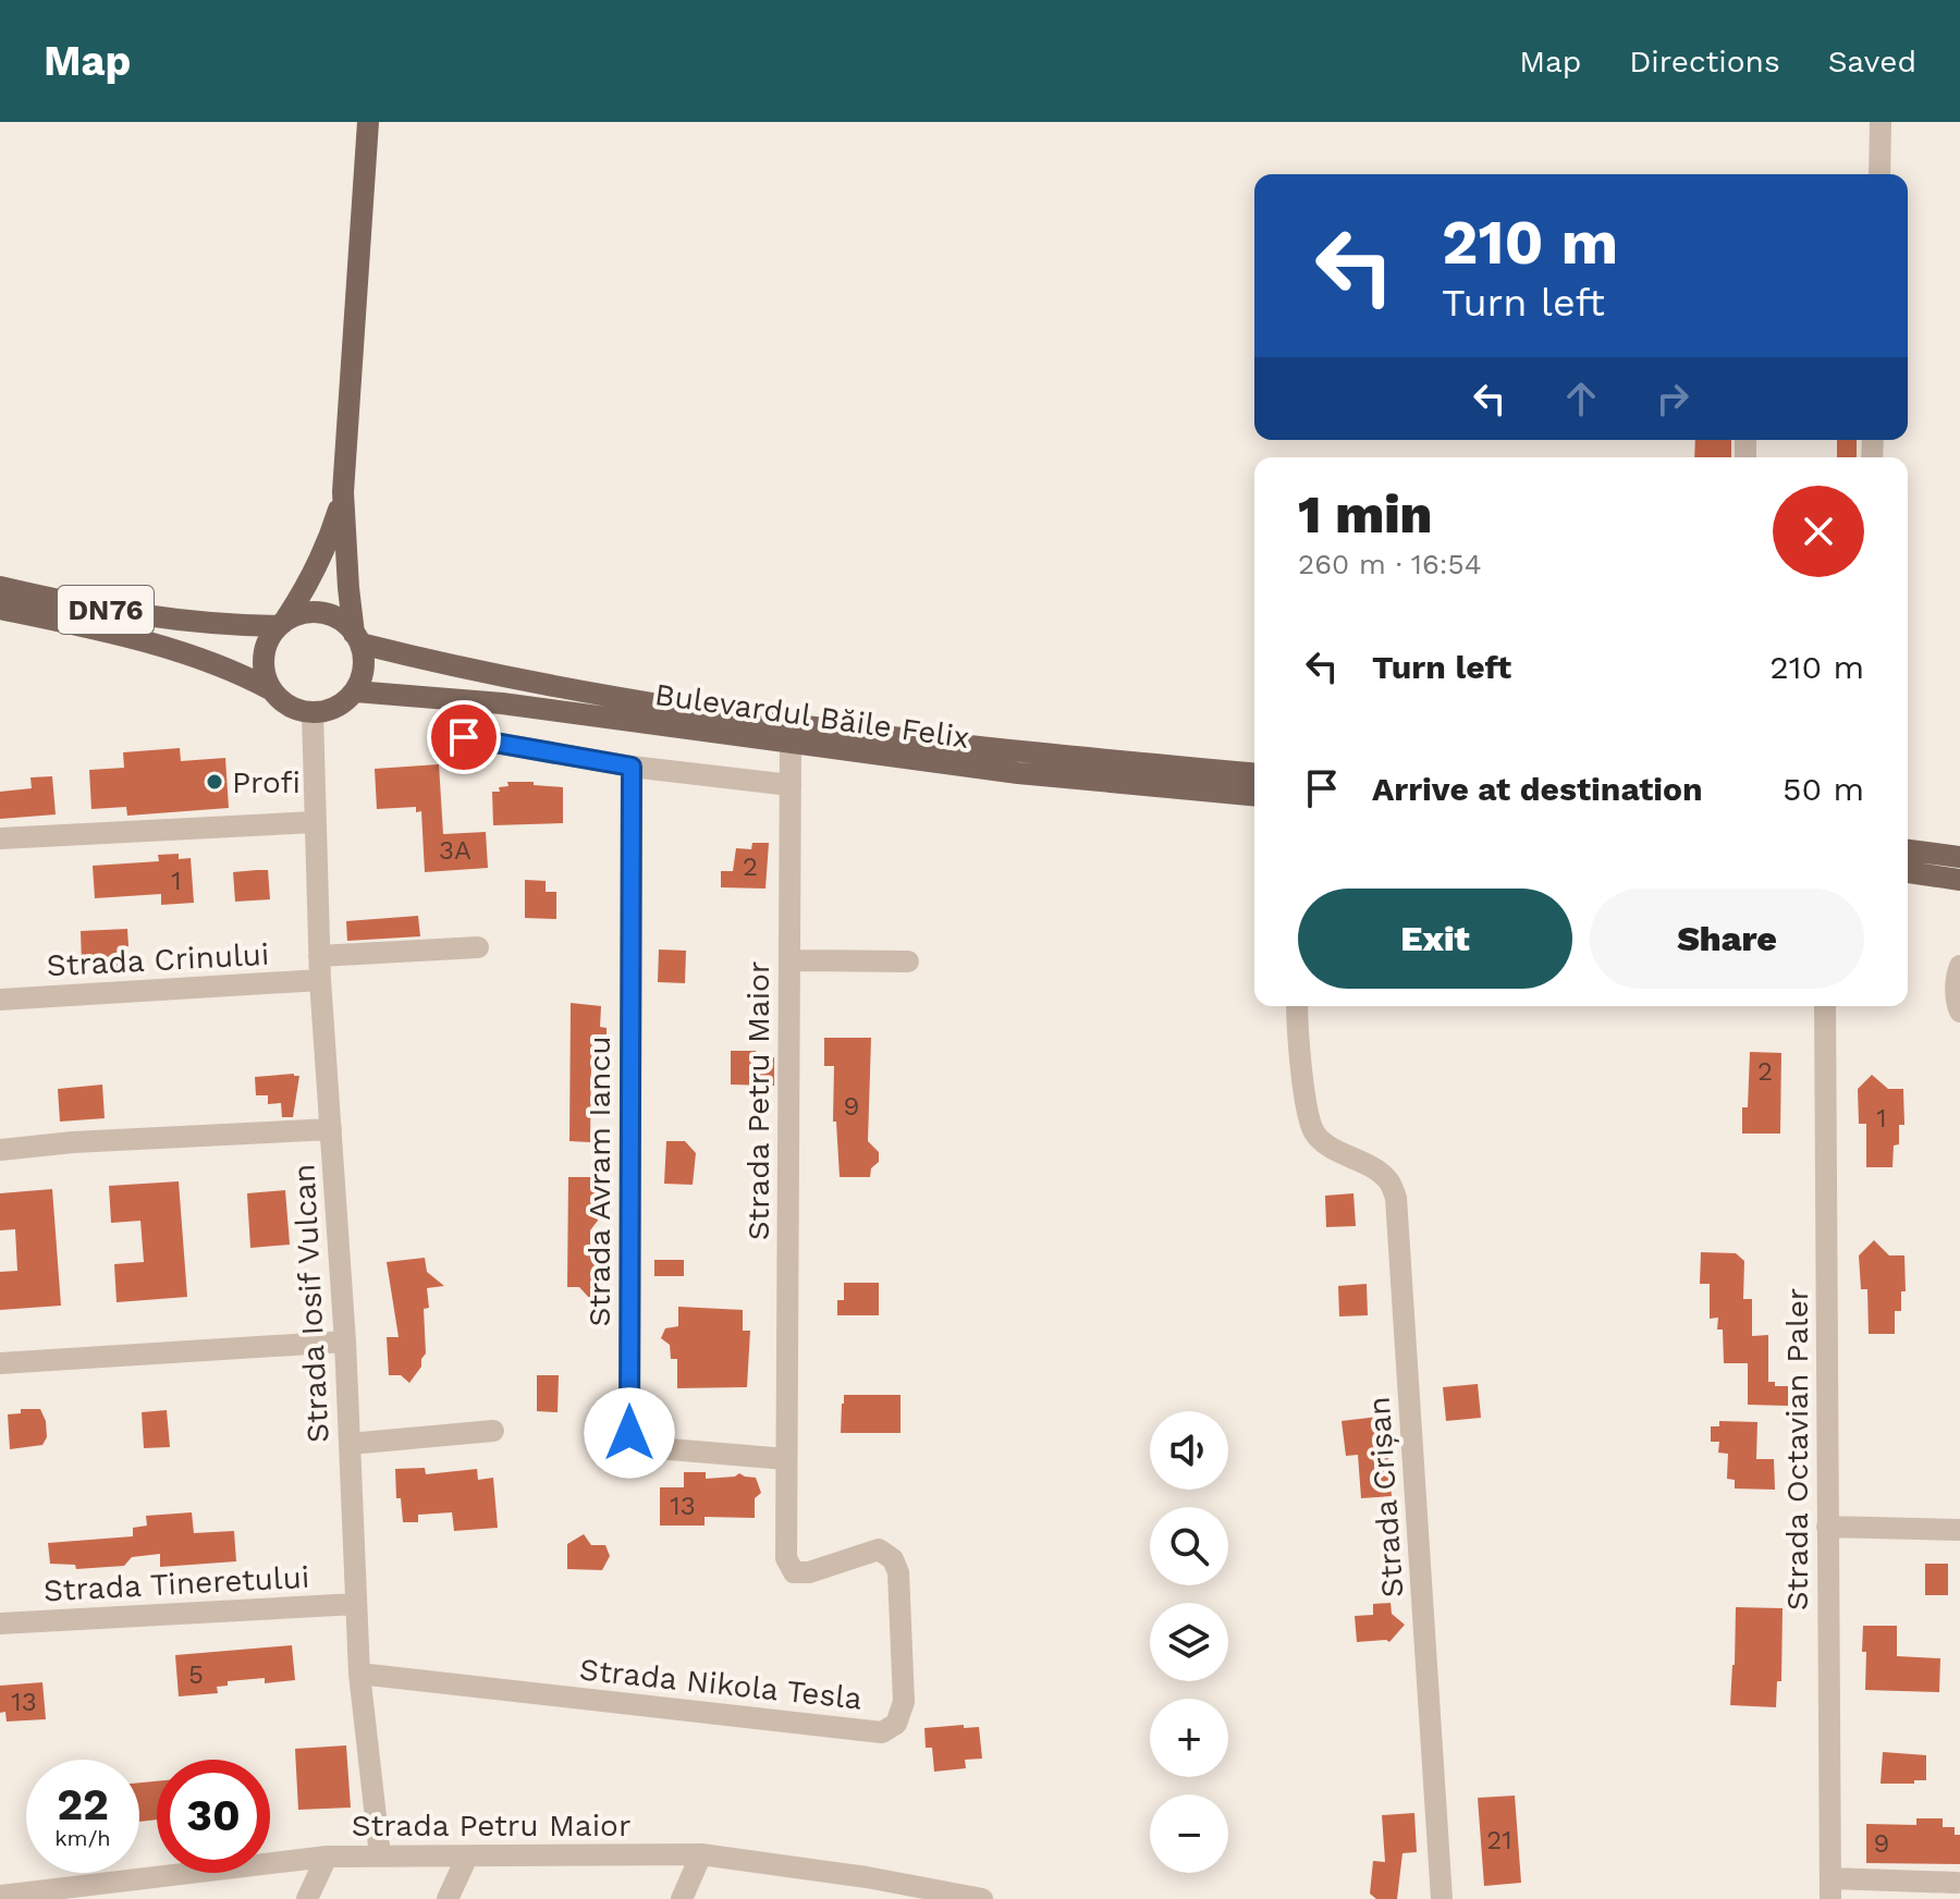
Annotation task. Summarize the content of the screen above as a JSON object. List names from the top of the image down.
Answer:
{
  "streets": {
    "main road": ["DN76", "Bulevardul Băile Felix"],
    "street": [
      "Strada Crinului",
      "Strada Petru Maior",
      "Strada Avram Iancu",
      "Strada Iosif Vulcan",
      "Strada Octavian Paler",
      "Strada Crișan",
      "Strada Tineretului",
      "Strada Nikola Tesla"
    ]
  },
  "crossings": [
    ["DN76", "Bulevardul Băile Felix"],
    ["DN76", "Strada Iosif Vulcan"],
    ["Bulevardul Băile Felix", "Strada Petru Maior"],
    ["Bulevardul Băile Felix", "Strada Iosif Vulcan"],
    ["Strada Crinului", "Strada Iosif Vulcan"],
    ["Strada Petru Maior", "Strada Avram Iancu"],
    ["Strada Petru Maior", "Strada Iosif Vulcan"],
    ["Strada Petru Maior", "Strada Nikola Tesla"],
    ["Strada Avram Iancu", "Strada Nikola Tesla"],
    ["Strada Iosif Vulcan", "Strada Tineretului"],
    ["Strada Iosif Vulcan", "Strada Nikola Tesla"]
  ],
  "places": ["Profi"],
  "house_numbers": [
    "3A",
    "2",
    "1",
    "2",
    "9",
    "1",
    "13",
    "5",
    "13",
    "21",
    "9"
  ],
  "page": {
    "header": "Map",
    "nav": ["Map", "Directions", "Saved"],
    "turn": ["210 m", "Turn left"],
    "heading": ["1 min", "260 m · 16:54"],
    "list": [
      {
        "name": "Turn left",
        "value": "210 m"
      },
      {
        "name": "Arrive at destination",
        "value": "50 m"
      }
    ],
    "buttons": ["Exit", "Share"],
    "map_buttons": ["+", "−"],
    "speed": "22 km/h",
    "limit": "30"
  }
}
